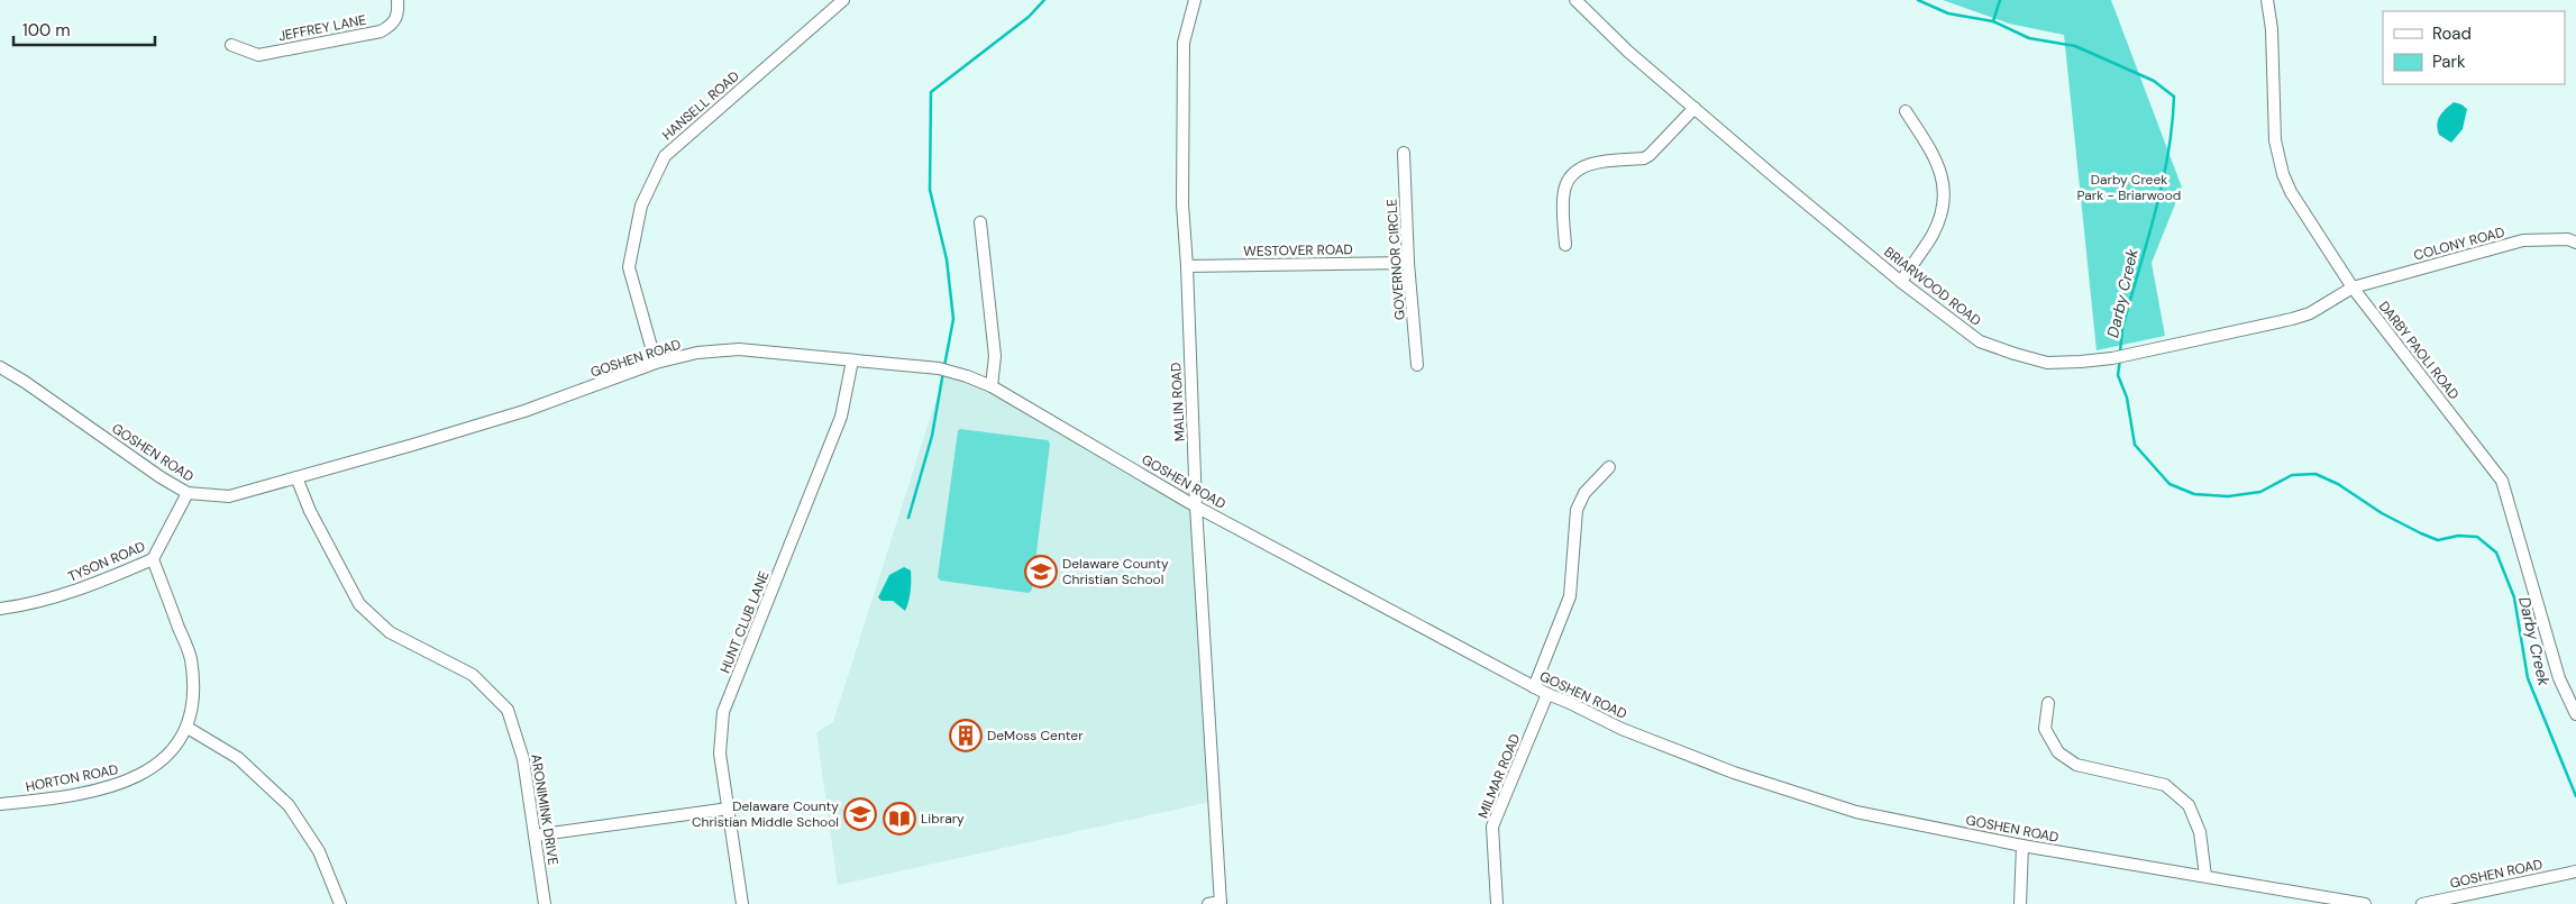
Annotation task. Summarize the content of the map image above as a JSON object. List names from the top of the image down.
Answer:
{
  "streets": {
    "street": [
      "JEFFREY LANE",
      "HANSELL ROAD",
      "COLONY ROAD",
      "WESTOVER ROAD",
      "GOVERNOR CIRCLE",
      "BRIARWOOD ROAD",
      "DARBY PAOLI ROAD",
      "GOSHEN ROAD",
      "MALIN ROAD",
      "TYSON ROAD",
      "HUNT CLUB LANE",
      "MILMAR ROAD",
      "HORTON ROAD",
      "ARONIMINK DRIVE"
    ]
  },
  "crossings": [
    ["HANSELL ROAD", "GOSHEN ROAD"],
    ["COLONY ROAD", "BRIARWOOD ROAD"],
    ["COLONY ROAD", "DARBY PAOLI ROAD"],
    ["WESTOVER ROAD", "GOVERNOR CIRCLE"],
    ["WESTOVER ROAD", "MALIN ROAD"],
    ["BRIARWOOD ROAD", "DARBY PAOLI ROAD"],
    ["GOSHEN ROAD", "MALIN ROAD"],
    ["GOSHEN ROAD", "TYSON ROAD"],
    ["GOSHEN ROAD", "HUNT CLUB LANE"],
    ["GOSHEN ROAD", "MILMAR ROAD"],
    ["GOSHEN ROAD", "ARONIMINK DRIVE"],
    ["TYSON ROAD", "HORTON ROAD"]
  ],
  "water": ["Darby Creek"],
  "parks": ["Darby Creek Park - Briarwood"],
  "places": {
    "school or university": ["Delaware County Christian School", "Delaware County Christian Middle School"],
    "building": ["DeMoss Center"],
    "library": ["Library"]
  },
  "legend": ["Road", "Park"],
  "scale_bar": "100 m"
}
